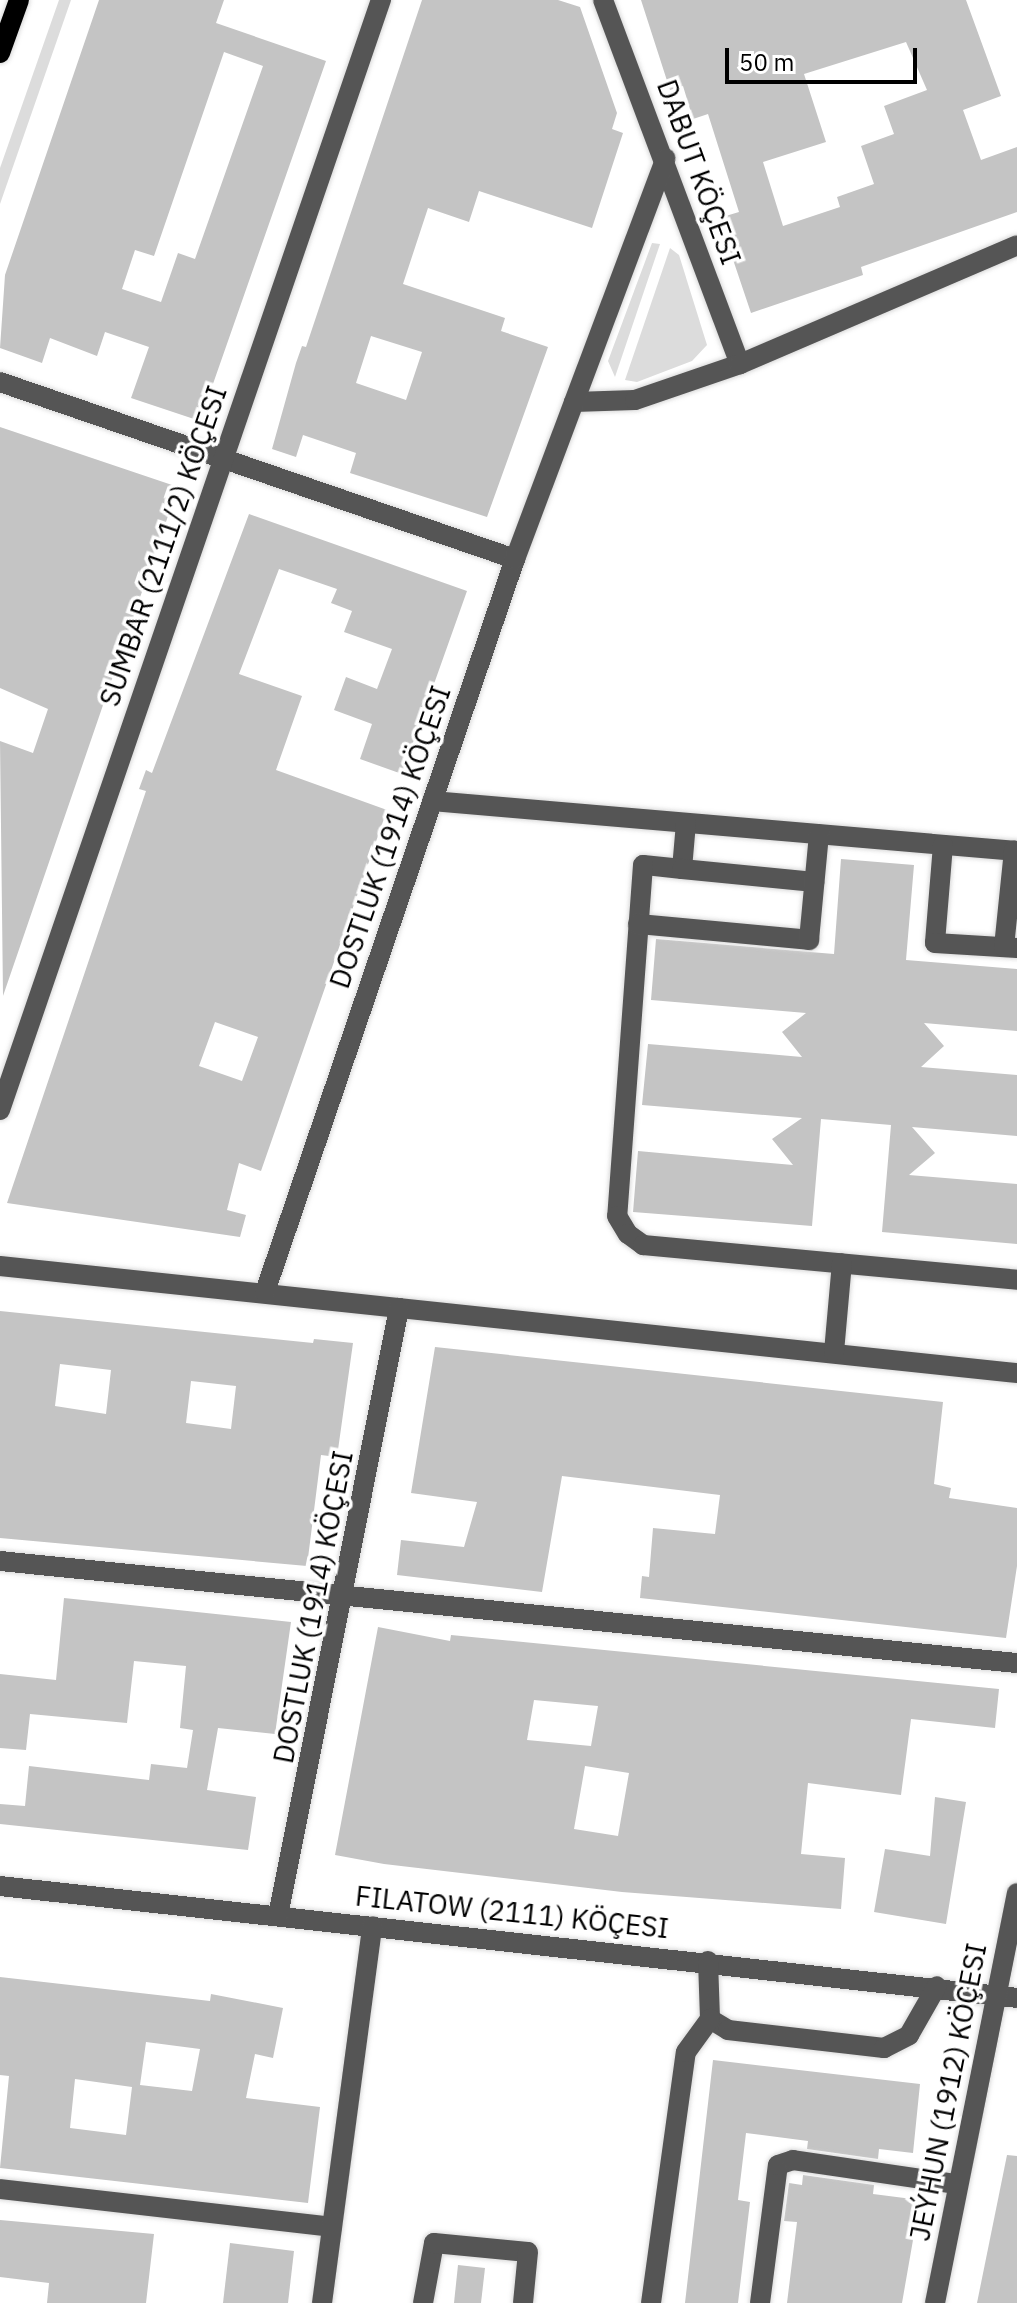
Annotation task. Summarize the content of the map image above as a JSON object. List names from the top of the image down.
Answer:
{
  "streets": {
    "street": [
      "DABUT KÖÇESI",
      "SUMBAR (2111/2) KÖÇESI",
      "DOSTLUK (1914) KÖÇESI",
      "FILATOW (2111) KÖÇESI",
      "JEÝHUN (1912) KÖÇESI"
    ]
  },
  "crossings": [
    ["DABUT KÖÇESI", "DOSTLUK (1914) KÖÇESI"],
    ["DOSTLUK (1914) KÖÇESI", "FILATOW (2111) KÖÇESI"],
    ["FILATOW (2111) KÖÇESI", "JEÝHUN (1912) KÖÇESI"]
  ],
  "scale_bar": "50 m"
}
